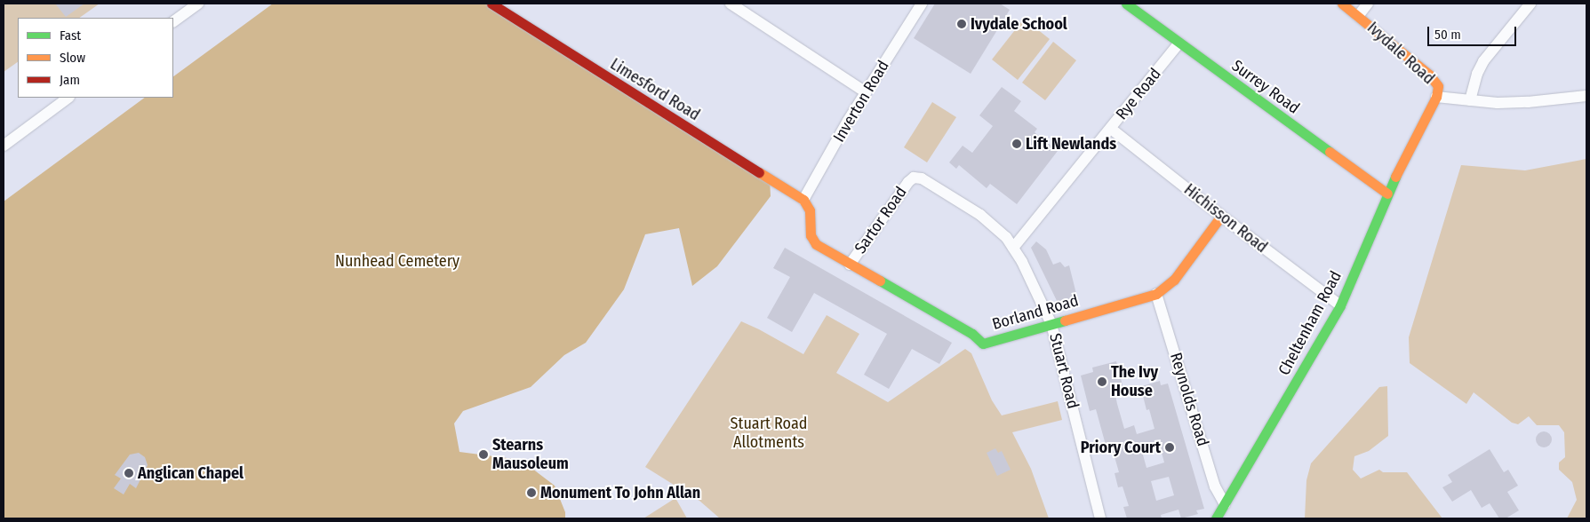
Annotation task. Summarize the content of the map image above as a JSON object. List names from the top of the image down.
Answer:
{
  "streets": {
    "street": [
      "Ivydale Road",
      "Surrey Road",
      "Limesford Road",
      "Rye Road",
      "Inverton Road",
      "Hichisson Road",
      "Sartor Road",
      "Borland Road",
      "Cheltenham Road",
      "Stuart Road",
      "Reynolds Road"
    ]
  },
  "crossings": [
    ["Ivydale Road", "Cheltenham Road"],
    ["Surrey Road", "Rye Road"],
    ["Surrey Road", "Cheltenham Road"],
    ["Limesford Road", "Inverton Road"],
    ["Limesford Road", "Borland Road"],
    ["Rye Road", "Hichisson Road"],
    ["Rye Road", "Stuart Road"],
    ["Inverton Road", "Borland Road"],
    ["Hichisson Road", "Borland Road"],
    ["Hichisson Road", "Cheltenham Road"],
    ["Sartor Road", "Borland Road"],
    ["Sartor Road", "Stuart Road"],
    ["Borland Road", "Stuart Road"],
    ["Borland Road", "Reynolds Road"],
    ["Cheltenham Road", "Reynolds Road"]
  ],
  "parks": ["Nunhead Cemetery", "Stuart Road Allotments"],
  "places": [
    "Ivydale School",
    "Lift Newlands",
    "The Ivy House",
    "Priory Court",
    "Stearns Mausoleum",
    "Anglican Chapel",
    "Monument To John Allan"
  ],
  "legend": ["Fast", "Slow", "Jam"],
  "scale_bar": "50 m"
}
